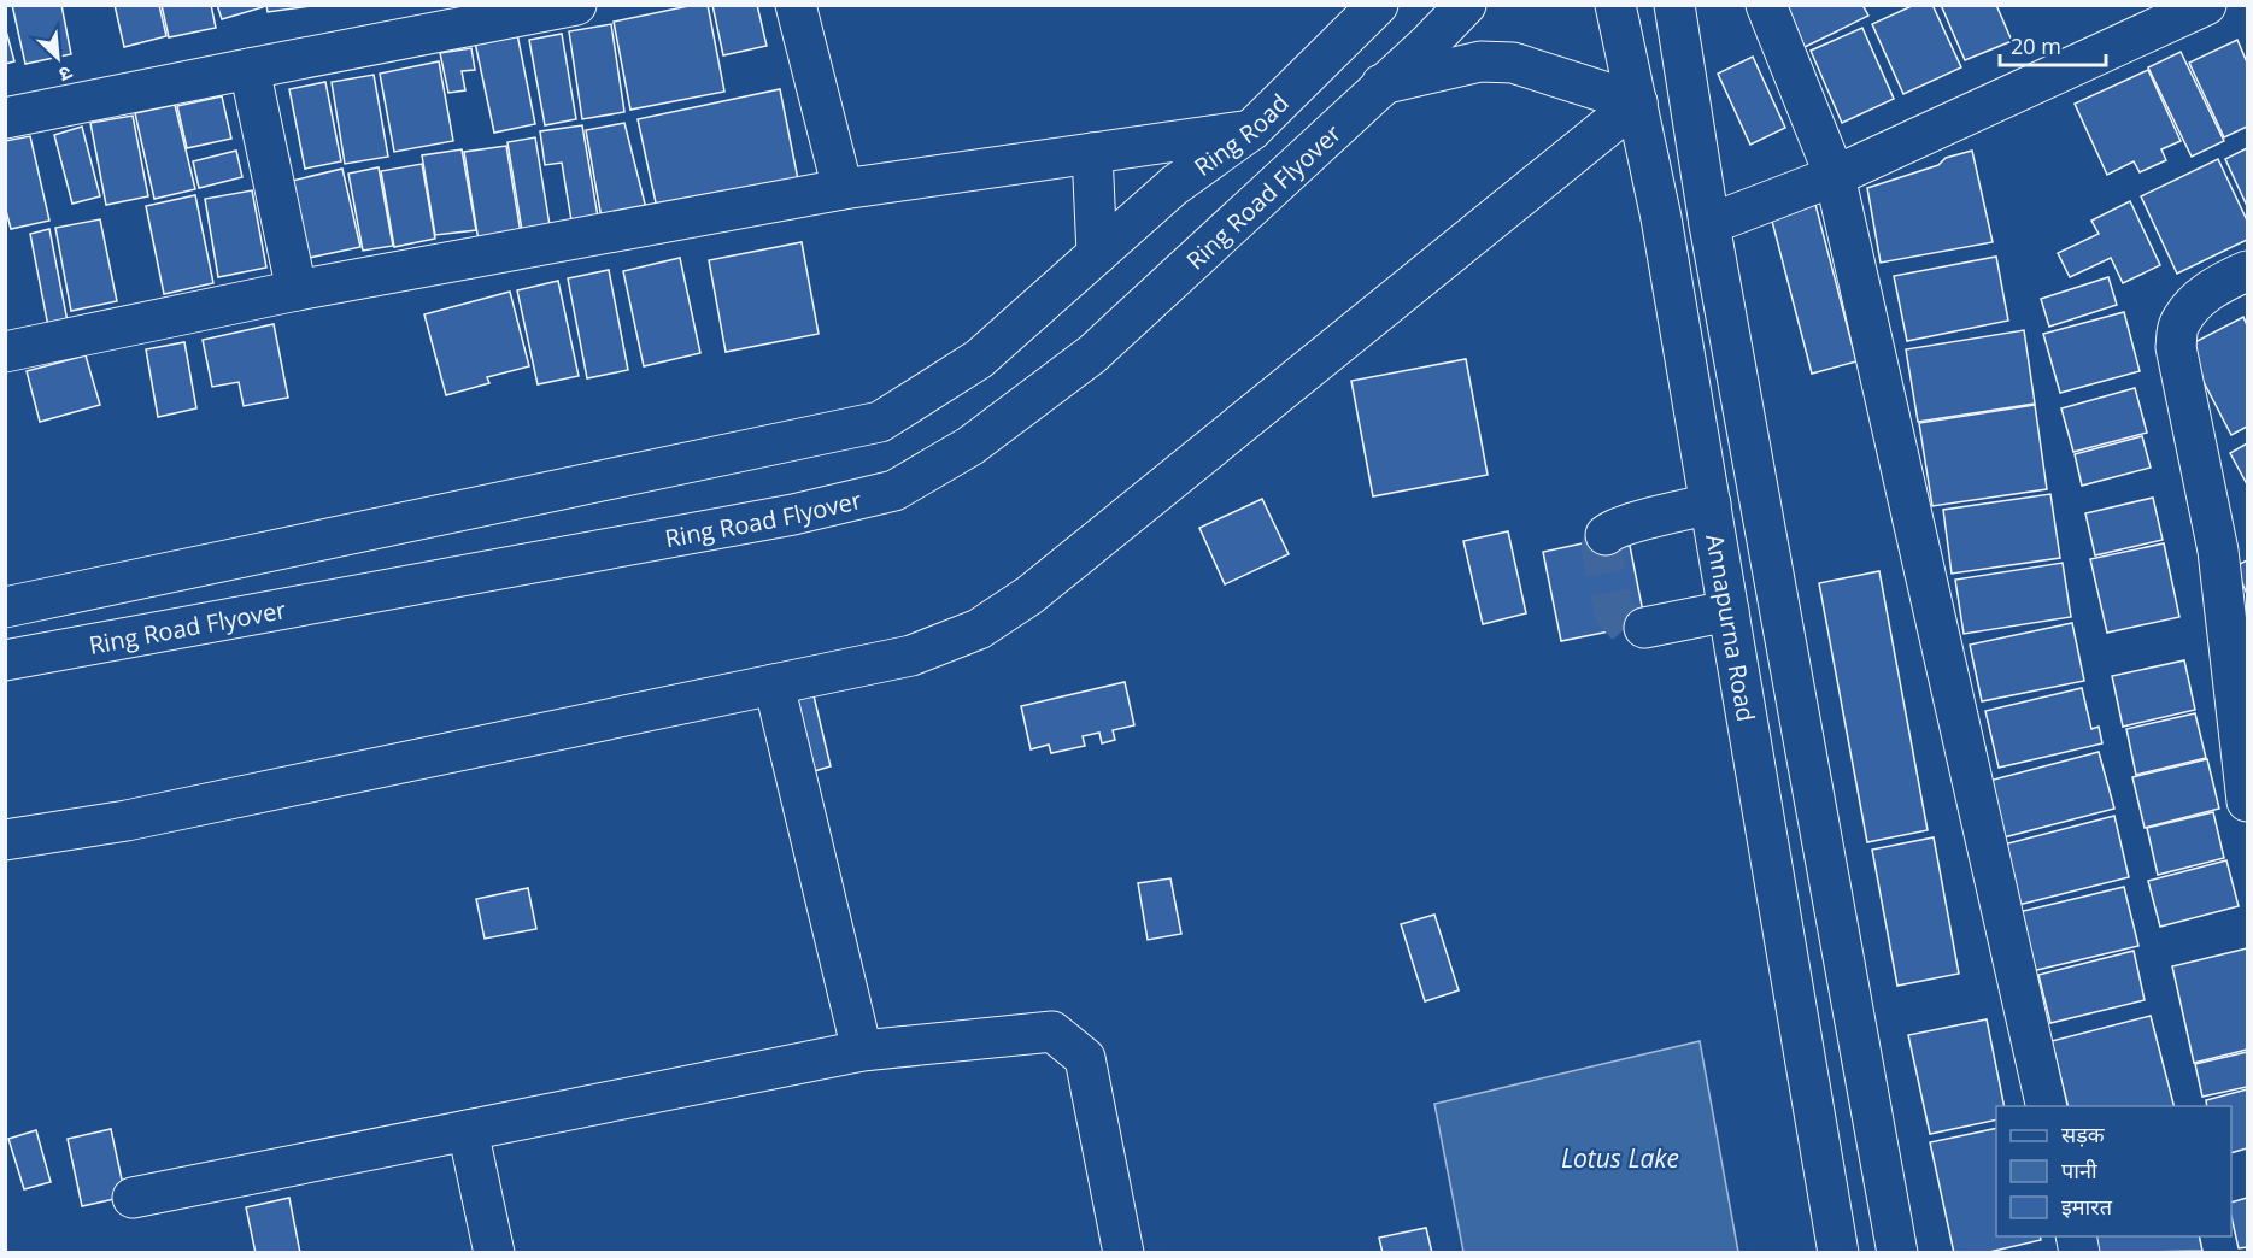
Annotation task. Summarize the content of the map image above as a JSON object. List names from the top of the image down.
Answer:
{
  "streets": {
    "main road": ["Ring Road", "Ring Road Flyover", "Annapurna Road"]
  },
  "water": ["Lotus Lake"],
  "legend": ["सड़क", "पानी", "इमारत"],
  "scale_bar": "20 m",
  "north": "bottom right"
}
